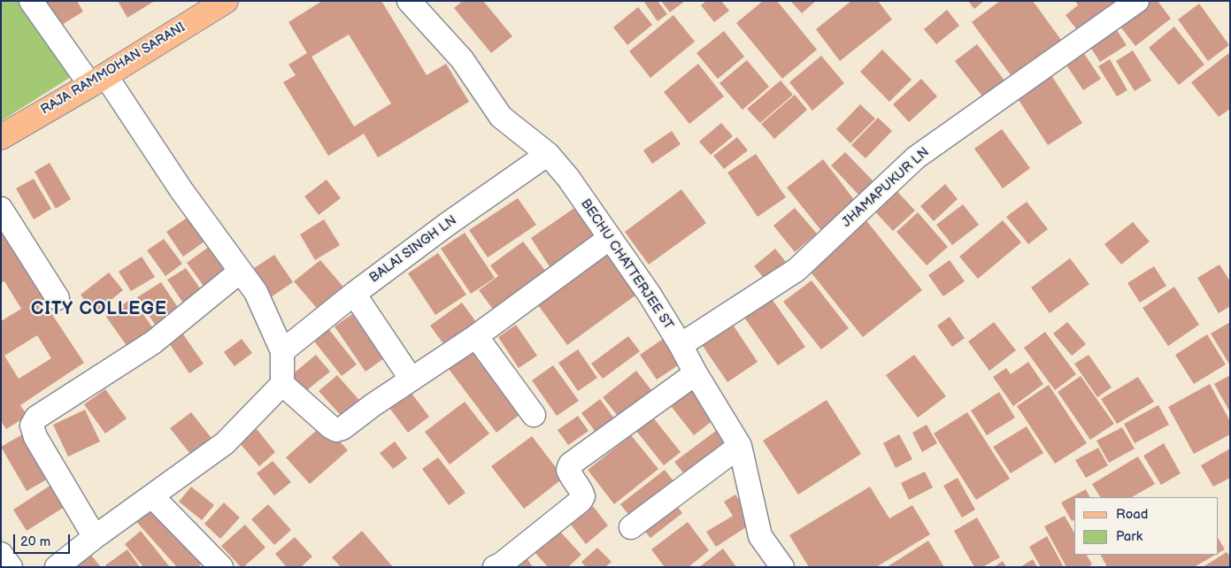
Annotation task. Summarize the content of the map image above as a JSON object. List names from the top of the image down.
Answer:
{
  "streets": {
    "main road": ["RAJA RAMMOHAN SARANI"],
    "street": ["JHAMAPUKUR LN", "BALAI SINGH LN", "BECHU CHATTERJEE ST"]
  },
  "crossings": [
    ["JHAMAPUKUR LN", "BECHU CHATTERJEE ST"],
    ["BALAI SINGH LN", "BECHU CHATTERJEE ST"]
  ],
  "districts": ["CITY COLLEGE"],
  "legend": ["Road", "Park"],
  "scale_bar": "20 m"
}
